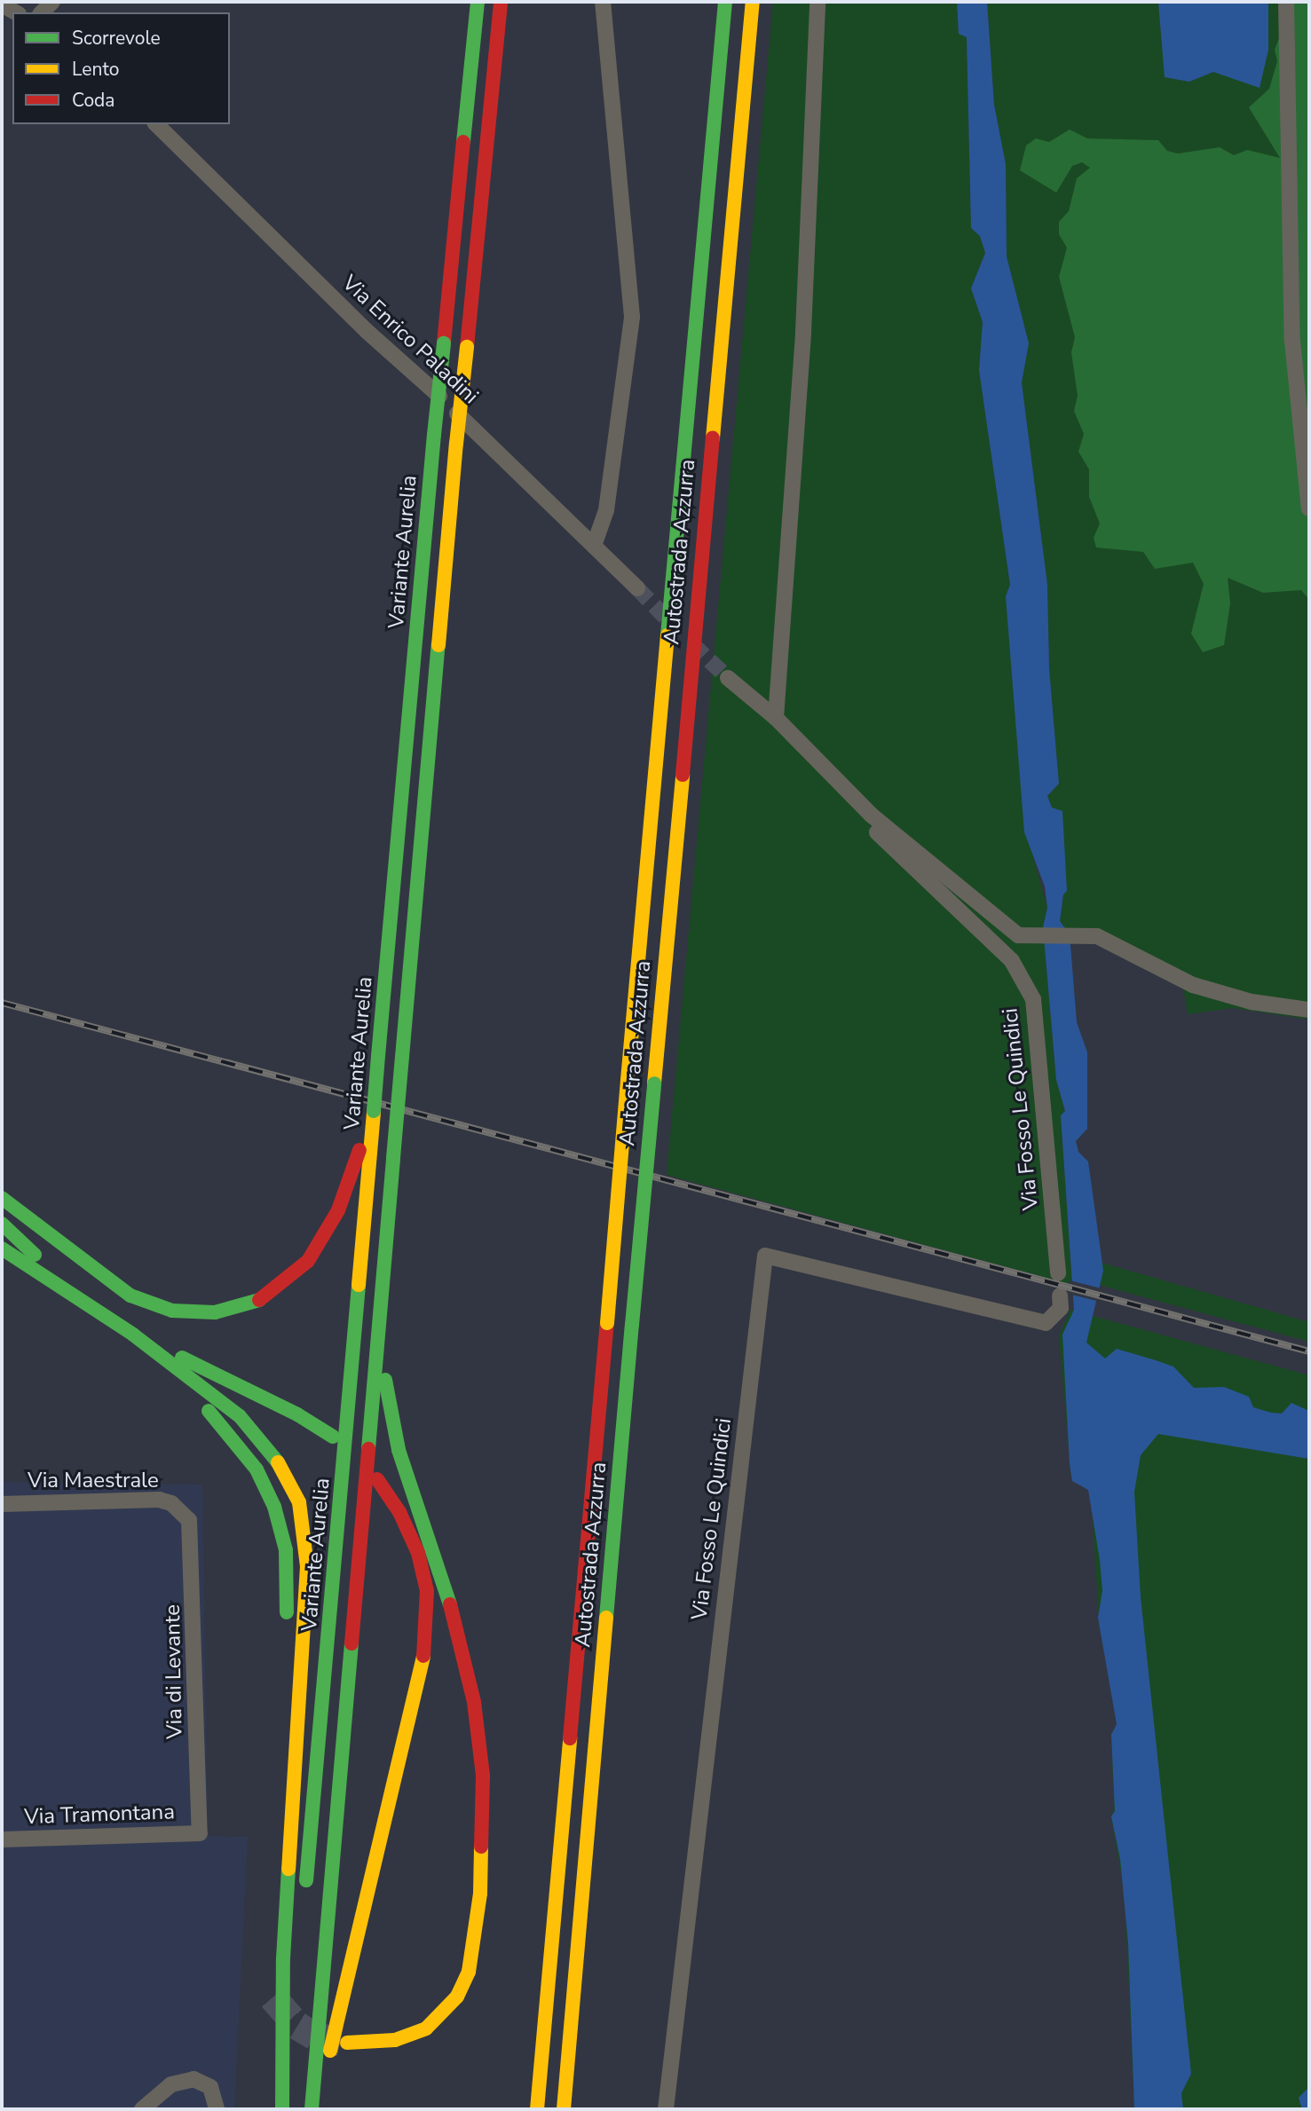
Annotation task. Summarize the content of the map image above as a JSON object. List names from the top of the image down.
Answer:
{
  "streets": {
    "highway": ["Variante Aurelia", "Autostrada Azzurra"],
    "street": [
      "Via Enrico Paladini",
      "Via Fosso Le Quindici",
      "Via Maestrale",
      "Via di Levante",
      "Via Tramontana"
    ]
  },
  "crossings": [
    ["Via Maestrale", "Via di Levante"],
    ["Via di Levante", "Via Tramontana"]
  ],
  "legend": ["Scorrevole", "Lento", "Coda"]
}
